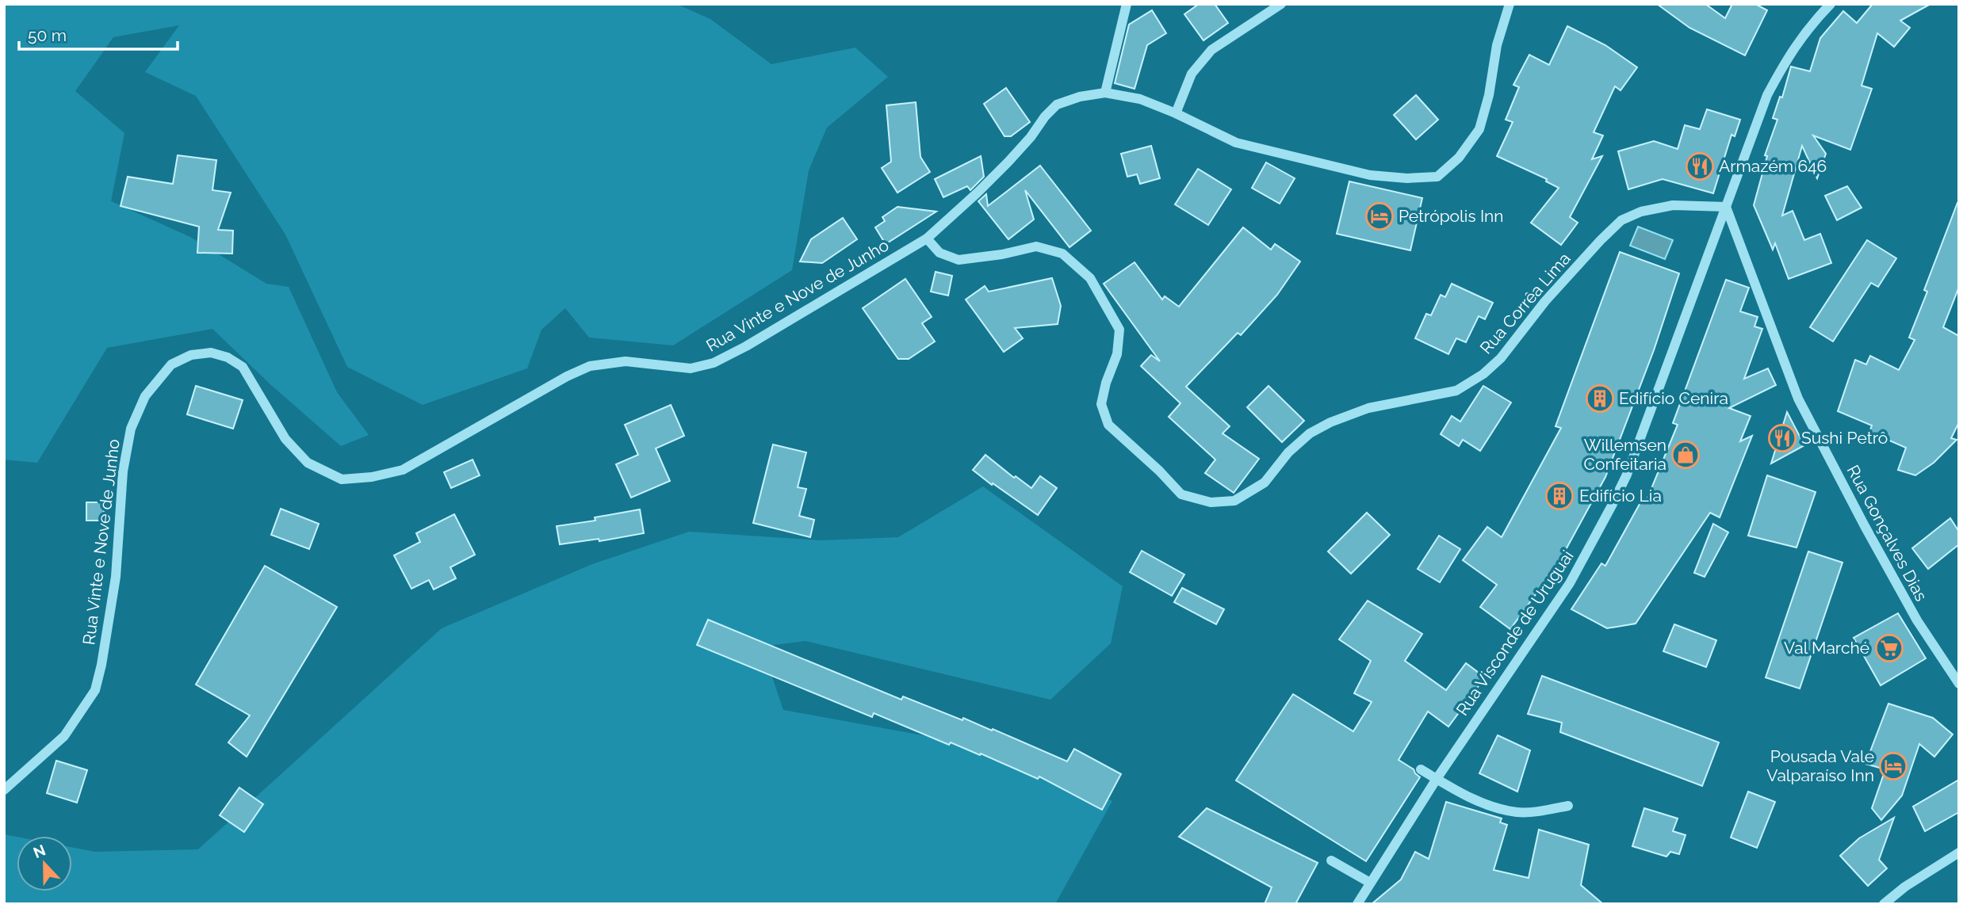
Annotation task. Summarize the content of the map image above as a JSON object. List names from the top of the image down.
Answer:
{
  "streets": {
    "street": [
      "Rua Vinte e Nove de Junho",
      "Rua Corrêa Lima",
      "Rua Gonçalves Dias",
      "Rua Visconde de Uruguai"
    ]
  },
  "crossings": [
    ["Rua Vinte e Nove de Junho", "Rua Corrêa Lima"],
    ["Rua Corrêa Lima", "Rua Gonçalves Dias"],
    ["Rua Corrêa Lima", "Rua Visconde de Uruguai"],
    ["Rua Gonçalves Dias", "Rua Visconde de Uruguai"]
  ],
  "places": {
    "restaurant": ["Armazém 646", "Sushi Petrô"],
    "hotel": ["Petrópolis Inn", "Pousada Vale Valparaíso Inn"],
    "building": ["Edifício Cenira", "Edifício Lia"],
    "shop": ["Willemsen Confeitaria"],
    "supermarket": ["Val Marché"]
  },
  "scale_bar": "50 m",
  "north": "top"
}
